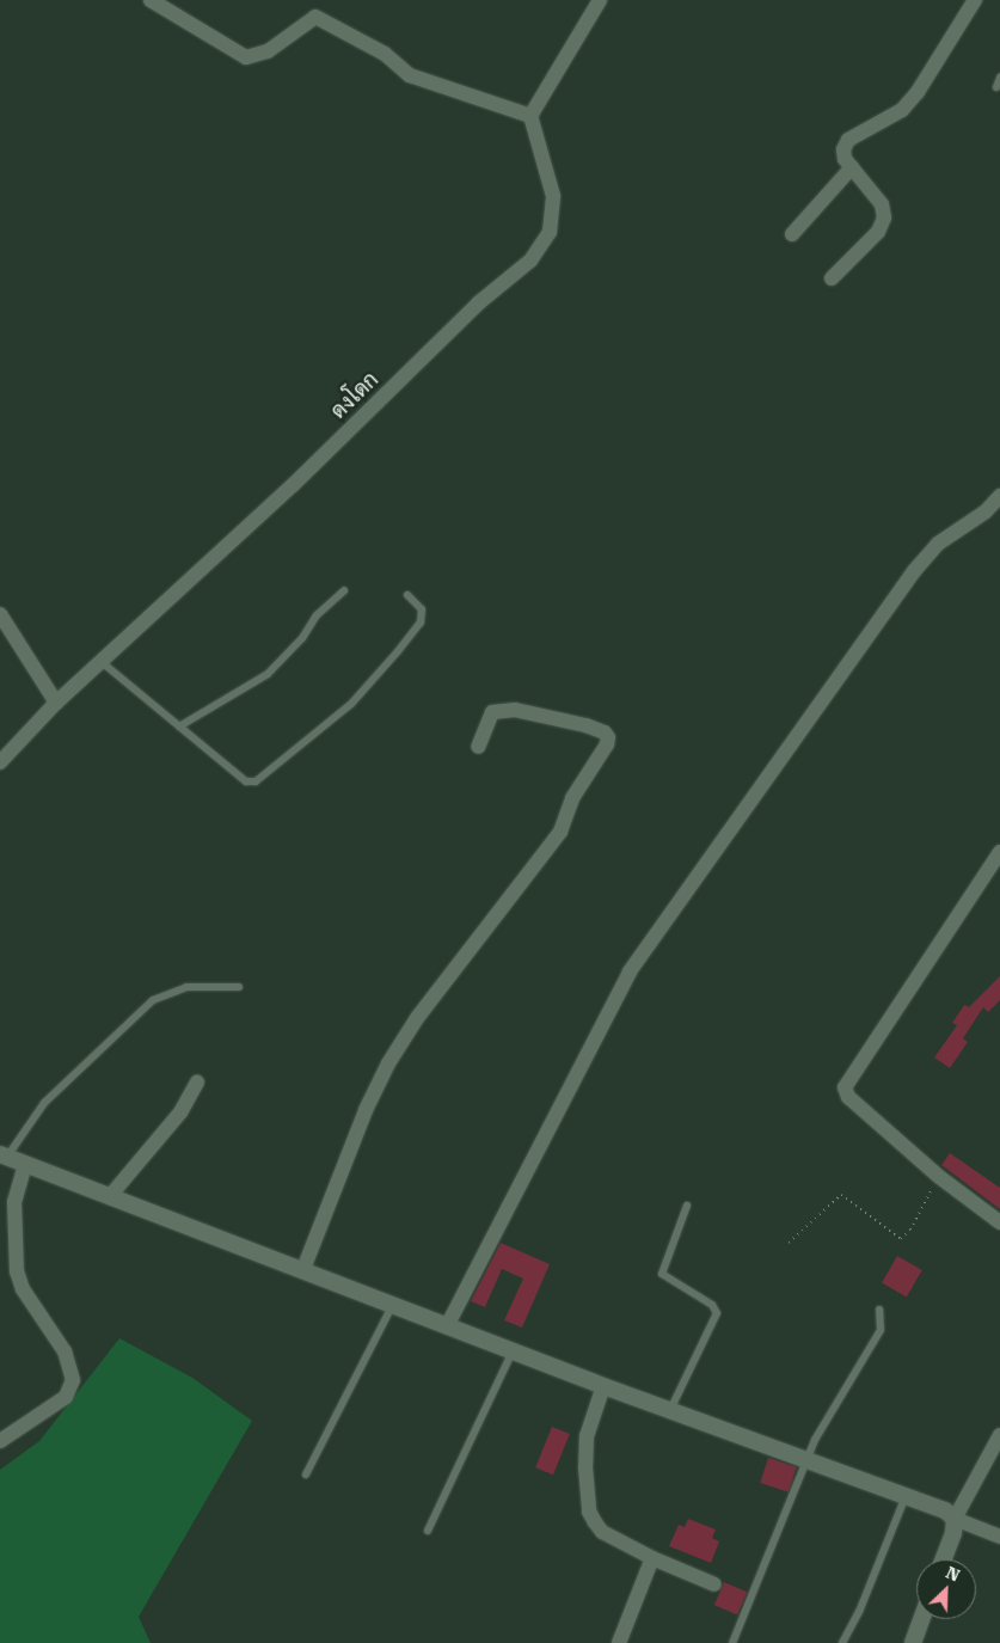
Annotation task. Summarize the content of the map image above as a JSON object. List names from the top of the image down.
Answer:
{
  "streets": {
    "street": ["ดงโดก"]
  },
  "north": "top right"
}
